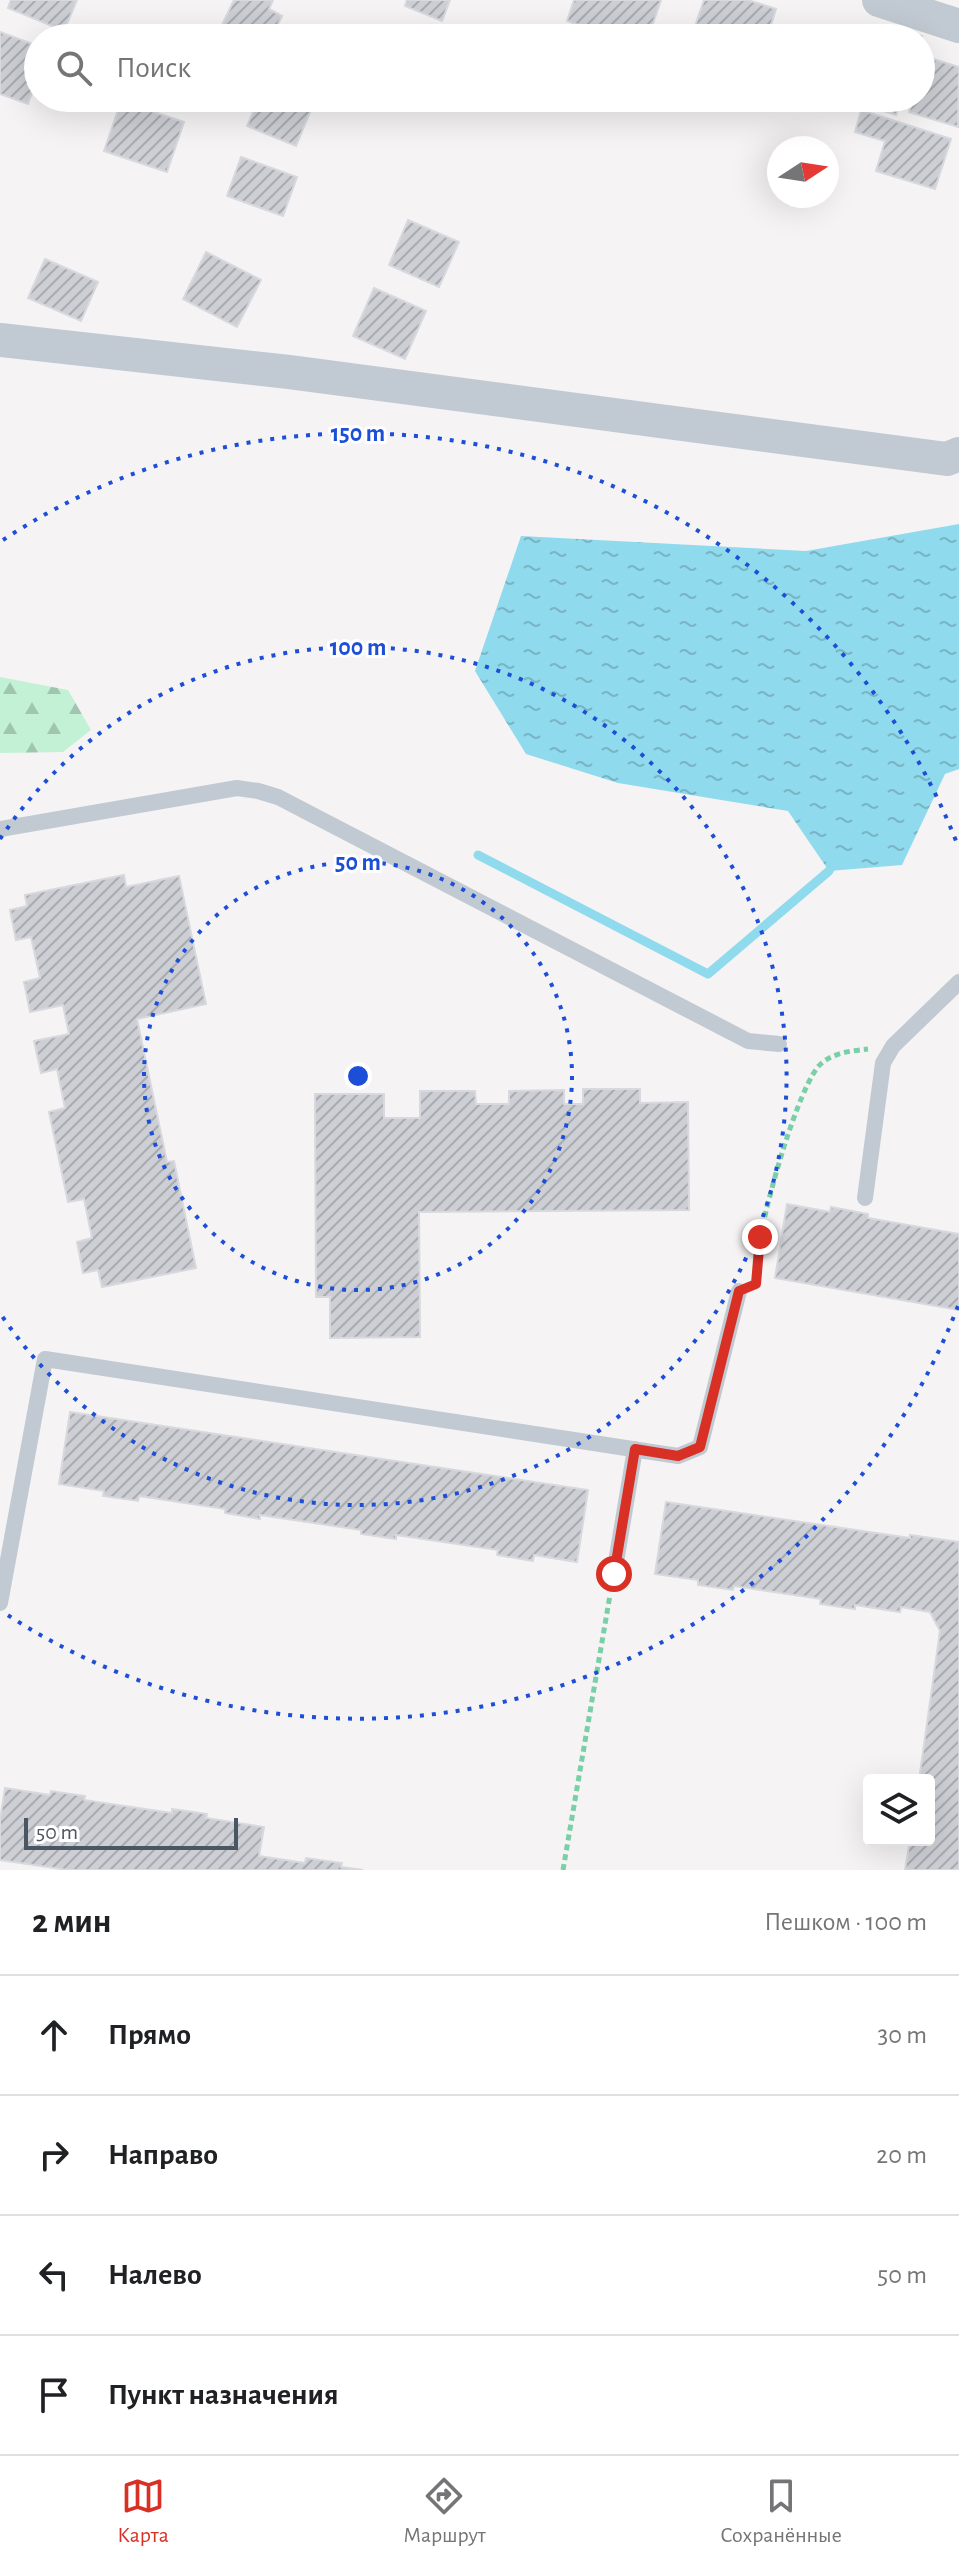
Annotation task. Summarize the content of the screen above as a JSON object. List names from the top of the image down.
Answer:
{
  "scale_bar": "50 m",
  "north": "right",
  "page": {
    "search": "Поиск",
    "scale": "50 m",
    "heading": ["2 мин", "Пешком · 100 m"],
    "list": [
      ["Прямо", "30 m"],
      ["Направо", "20 m"],
      ["Налево", "50 m"],
      "Пункт назначения"
    ],
    "nav": ["Карта", "Маршрут", "Сохранённые"]
  },
  "rings": ["150 m", "100 m", "50 m"]
}
